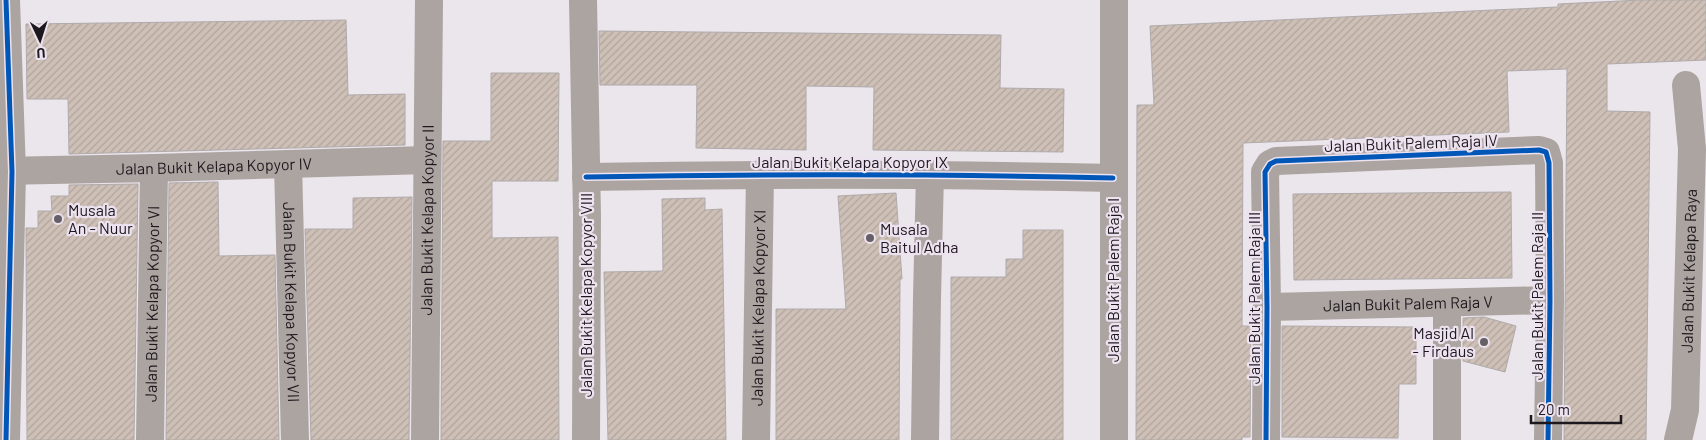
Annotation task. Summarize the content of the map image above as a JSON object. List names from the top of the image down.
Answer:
{
  "streets": {
    "street": [
      "Jalan Bukit Palem Raja IV",
      "Jalan Bukit Kelapa Kopyor IX",
      "Jalan Bukit Kelapa Kopyor IV",
      "Jalan Bukit Kelapa Kopyor II",
      "Jalan Bukit Kelapa Raya",
      "Jalan Bukit Palem Raja I",
      "Jalan Bukit Kelapa Kopyor VIII",
      "Jalan Bukit Palem Raja II",
      "Jalan Bukit Palem Raja III",
      "Jalan Bukit Kelapa Kopyor VII",
      "Jalan Bukit Kelapa Kopyor VI",
      "Jalan Bukit Palem Raja V",
      "Jalan Bukit Kelapa Kopyor XI"
    ]
  },
  "crossings": [
    ["Jalan Bukit Palem Raja IV", "Jalan Bukit Palem Raja II"],
    ["Jalan Bukit Palem Raja IV", "Jalan Bukit Palem Raja III"],
    ["Jalan Bukit Kelapa Kopyor IX", "Jalan Bukit Palem Raja I"],
    ["Jalan Bukit Kelapa Kopyor IX", "Jalan Bukit Kelapa Kopyor VIII"],
    ["Jalan Bukit Kelapa Kopyor IX", "Jalan Bukit Kelapa Kopyor XI"],
    ["Jalan Bukit Kelapa Kopyor IV", "Jalan Bukit Kelapa Kopyor II"],
    ["Jalan Bukit Kelapa Kopyor IV", "Jalan Bukit Kelapa Kopyor VII"],
    ["Jalan Bukit Kelapa Kopyor IV", "Jalan Bukit Kelapa Kopyor VI"],
    ["Jalan Bukit Palem Raja II", "Jalan Bukit Palem Raja V"],
    ["Jalan Bukit Palem Raja III", "Jalan Bukit Palem Raja V"]
  ],
  "places": ["Musala An - Nuur", "Musala Baitul Adha", "Masjid Al - Firdaus"],
  "scale_bar": "20 m",
  "north": "bottom"
}
